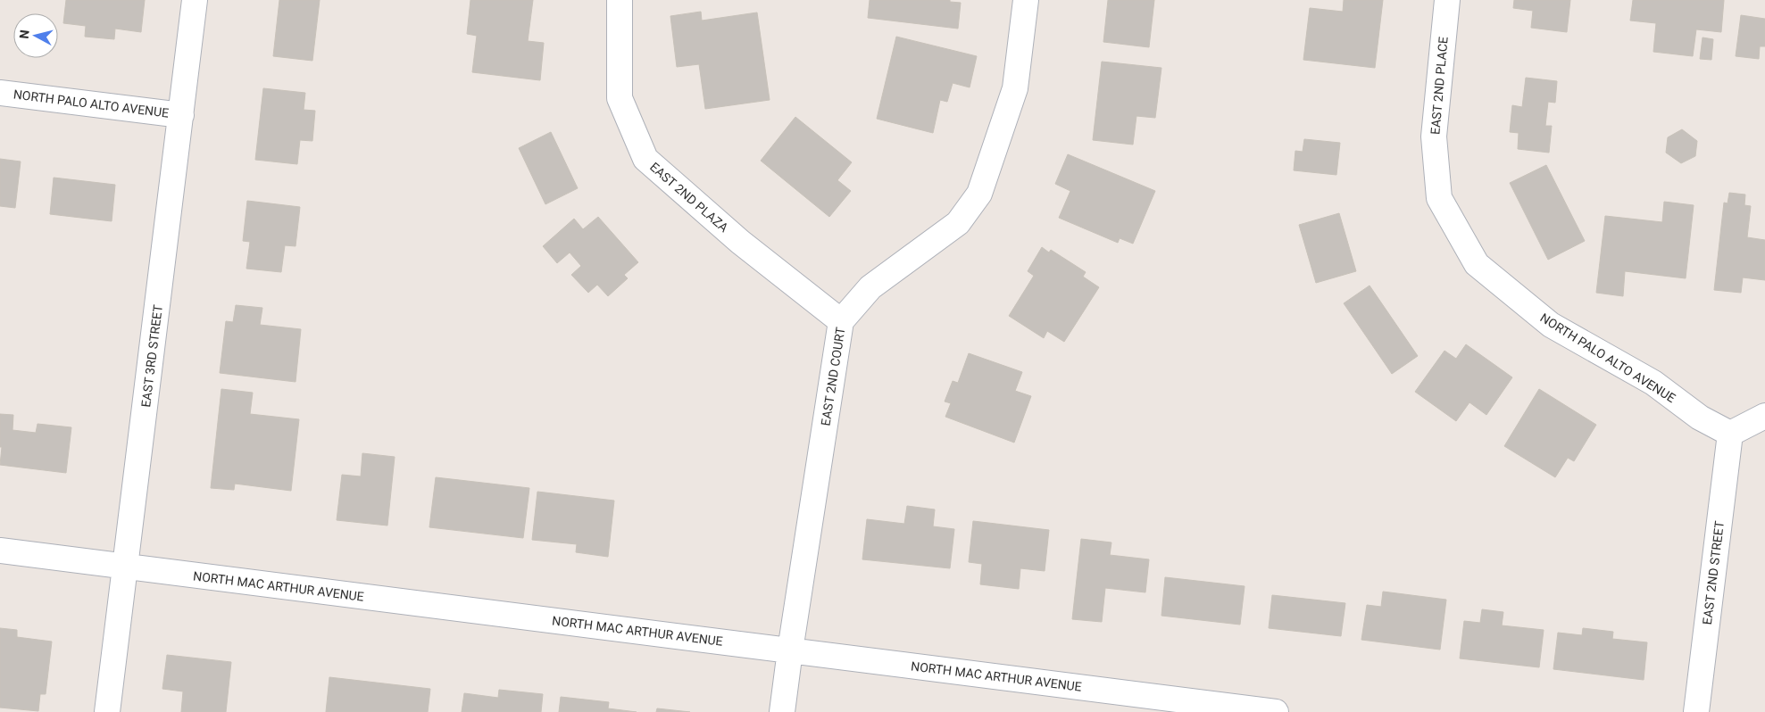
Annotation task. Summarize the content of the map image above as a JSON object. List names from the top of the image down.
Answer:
{
  "streets": {
    "street": [
      "EAST 2ND PLACE",
      "NORTH PALO ALTO AVENUE",
      "EAST 2ND PLAZA",
      "EAST 3RD STREET",
      "EAST 2ND COURT",
      "EAST 2ND STREET",
      "NORTH MAC ARTHUR AVENUE"
    ]
  },
  "crossings": [
    ["EAST 2ND PLACE", "NORTH PALO ALTO AVENUE"],
    ["NORTH PALO ALTO AVENUE", "EAST 3RD STREET"],
    ["NORTH PALO ALTO AVENUE", "EAST 2ND STREET"],
    ["EAST 2ND PLAZA", "EAST 2ND COURT"],
    ["EAST 3RD STREET", "NORTH MAC ARTHUR AVENUE"],
    ["EAST 2ND COURT", "NORTH MAC ARTHUR AVENUE"]
  ],
  "north": "left"
}
